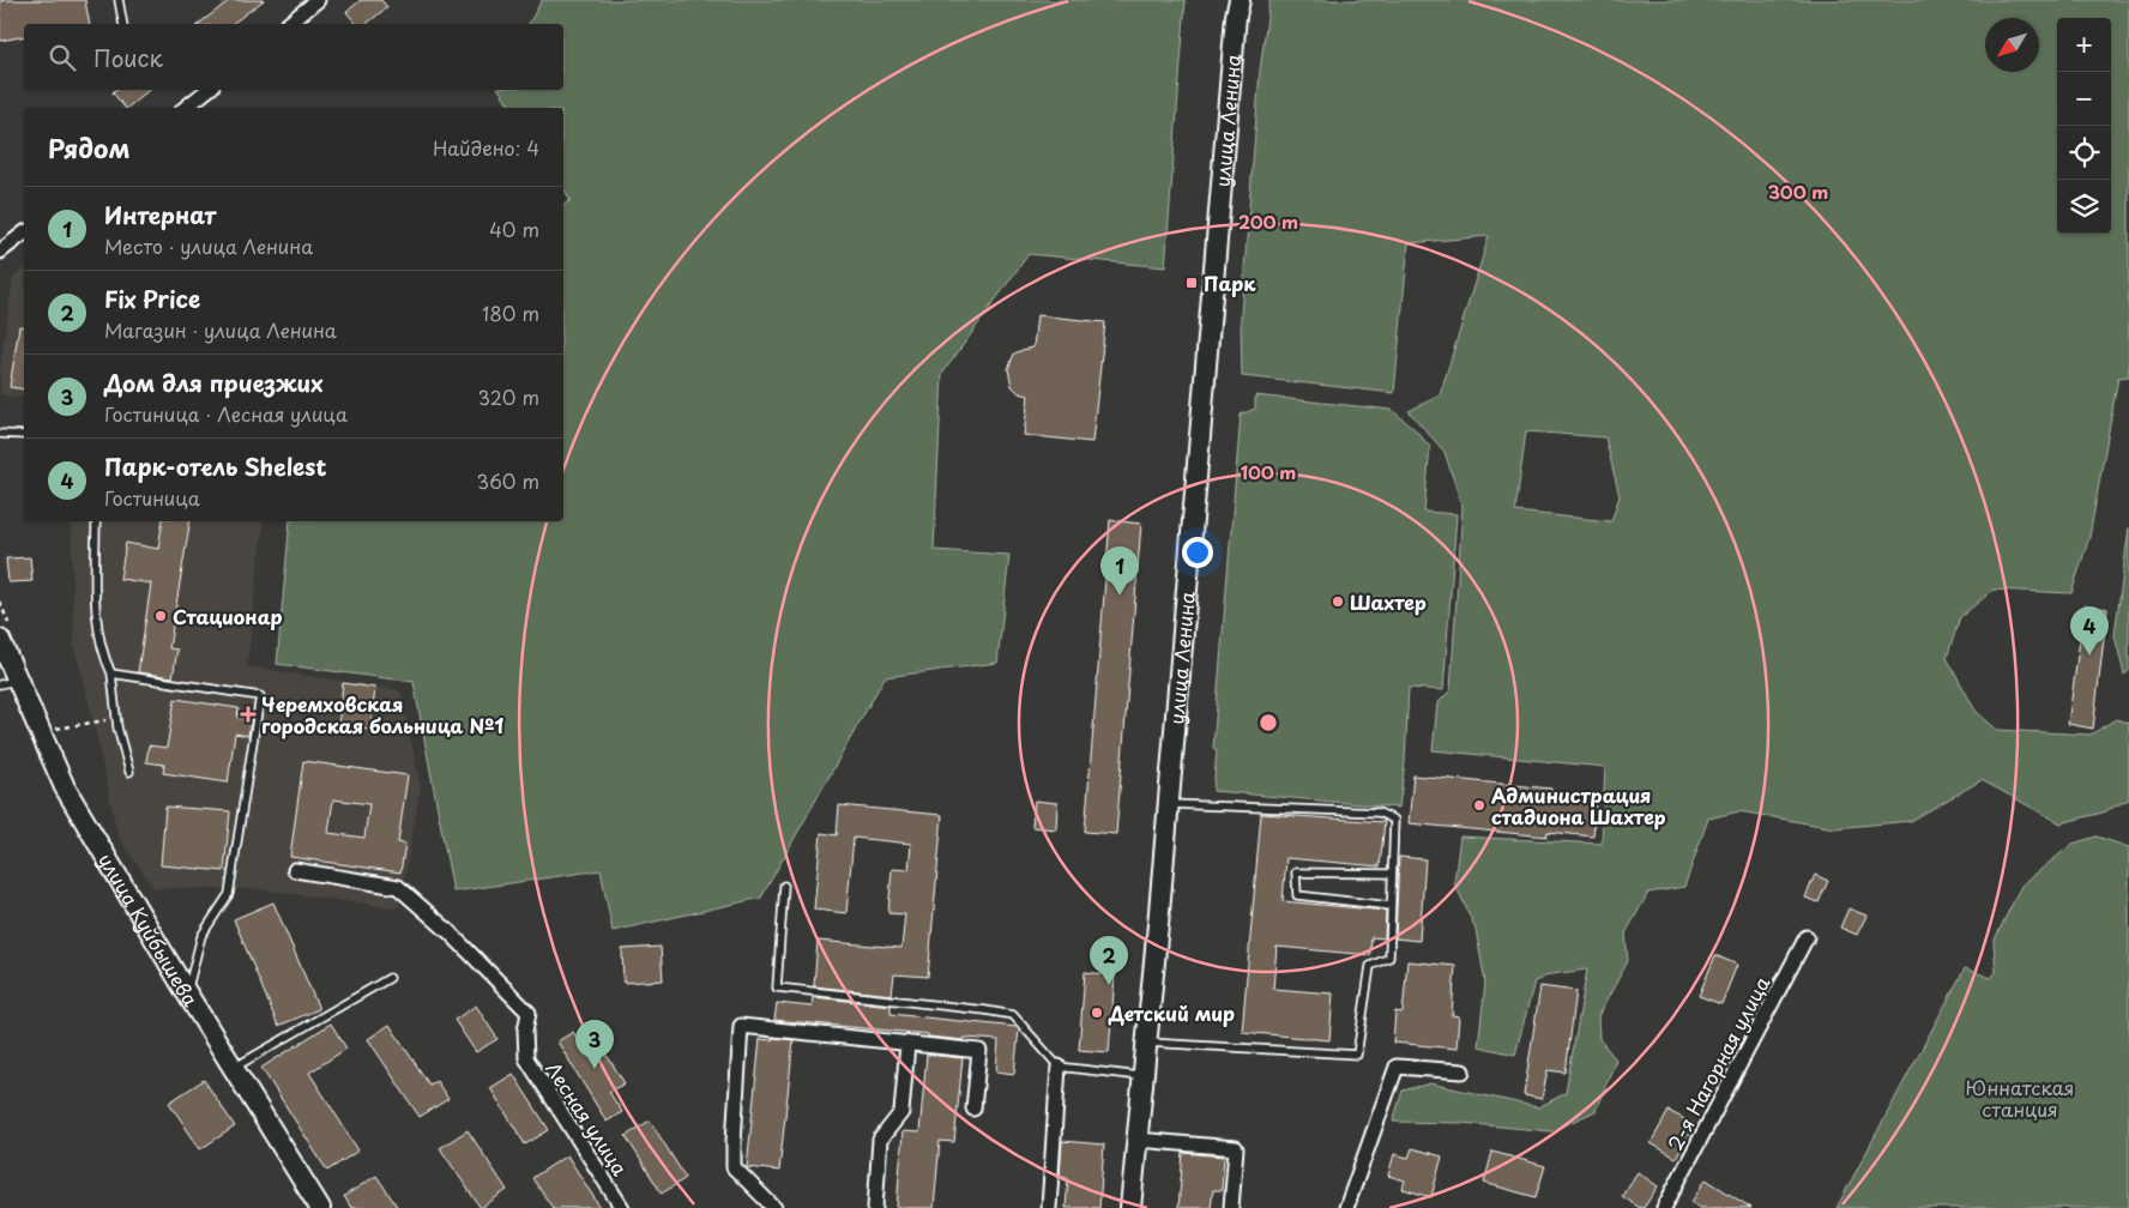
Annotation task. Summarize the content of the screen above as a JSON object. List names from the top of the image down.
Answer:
{
  "streets": {
    "main road": ["улица Ленина", "улица Куйбышева"],
    "street": ["2-я Нагорная улица", "Лесная улица"]
  },
  "parks": ["Юннатская станция"],
  "places": {
    "transit": ["Парк"],
    "other": [
      "Шахтер",
      "Стационар",
      "Администрация стадиона Шахтер",
      "Детский мир"
    ],
    "health": ["Черемховская городская больница №1"]
  },
  "north": "bottom left",
  "page": {
    "map_buttons": ["+", "−"],
    "search": "Поиск",
    "heading": ["Рядом", "Найдено: 4"],
    "list": [
      {
        "mark": "1",
        "name": "Интернат",
        "note": "Место · улица Ленина",
        "value": "40 m"
      },
      {
        "mark": "2",
        "name": "Fix Price",
        "note": "Магазин · улица Ленина",
        "value": "180 m"
      },
      {
        "mark": "3",
        "name": "Дом для приезжих",
        "note": "Гостиница · Лесная улица",
        "value": "320 m"
      },
      {
        "mark": "4",
        "name": "Парк-отель Shelest",
        "note": "Гостиница",
        "value": "360 m"
      }
    ],
    "pins": [
      "1",
      "4",
      "2",
      "3"
    ]
  },
  "rings": ["300 m", "200 m", "100 m"]
}
